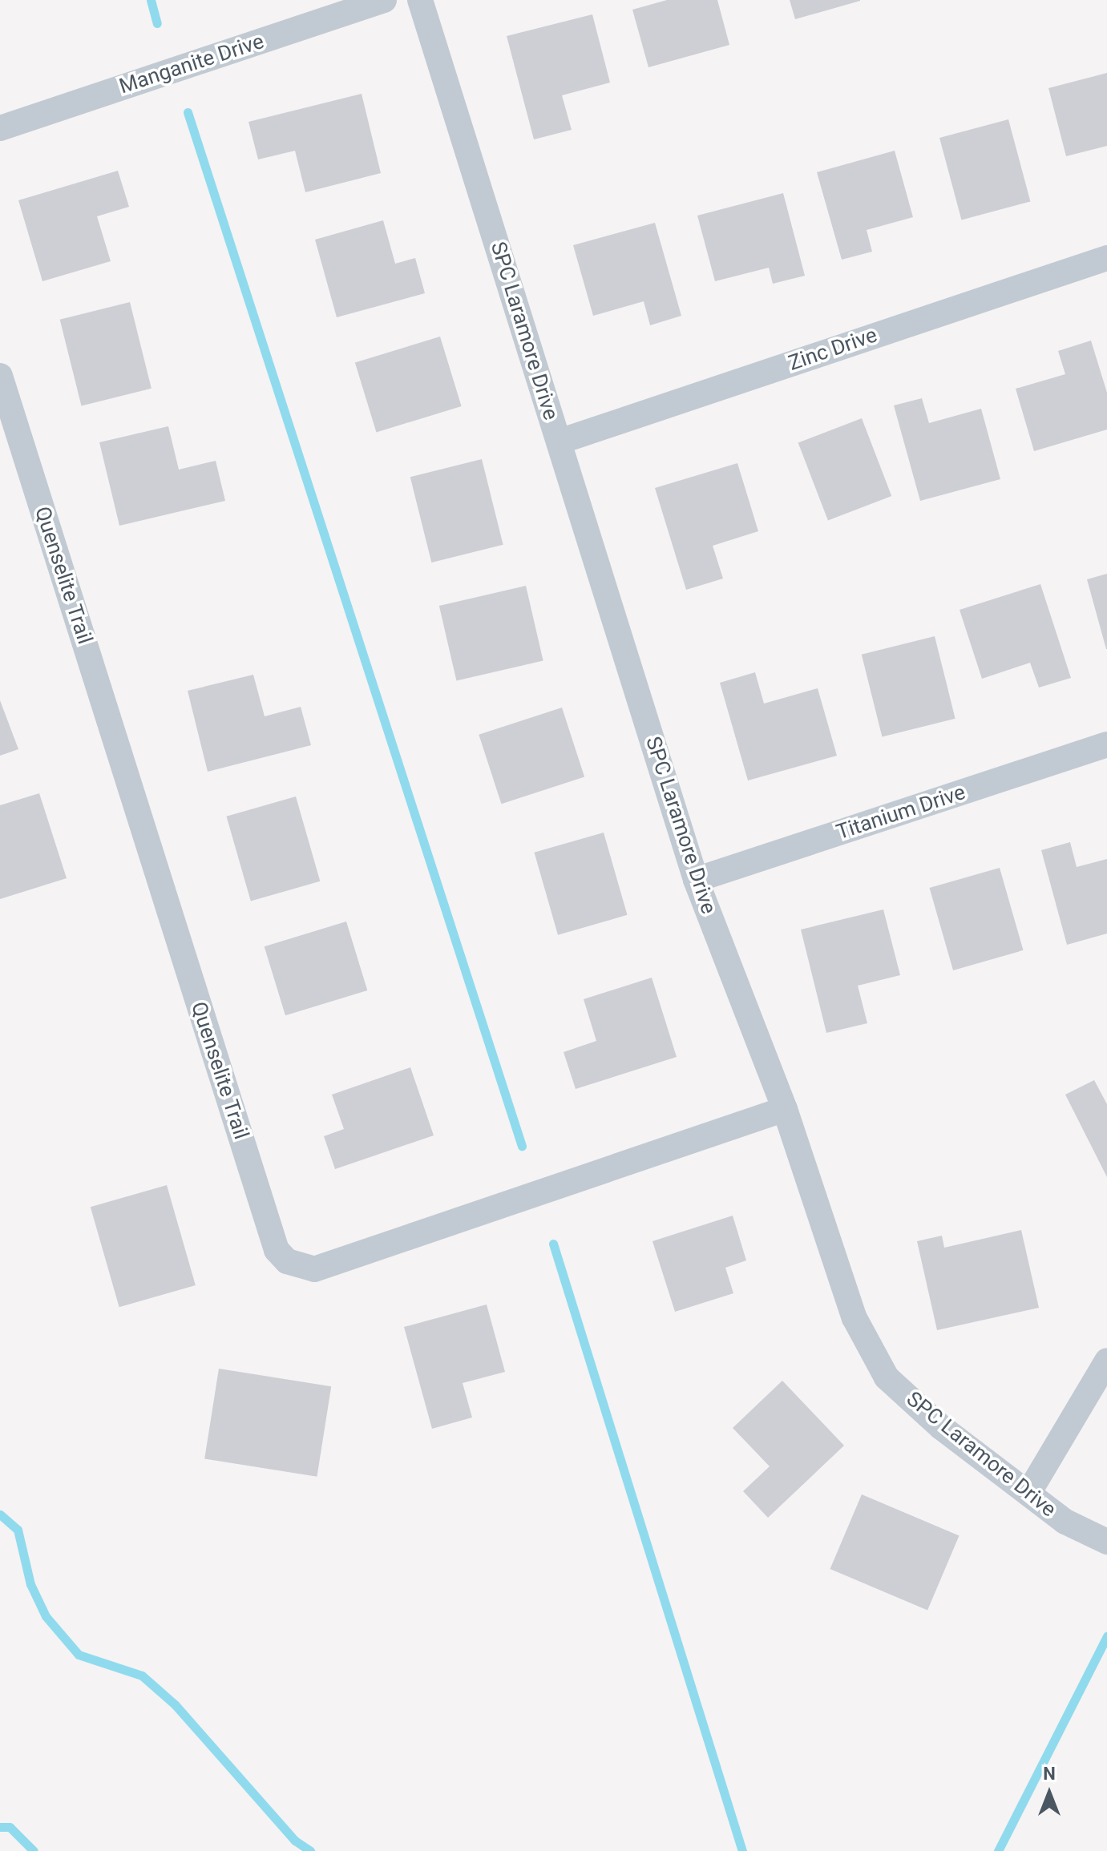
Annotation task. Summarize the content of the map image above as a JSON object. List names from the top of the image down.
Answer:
{
  "streets": {
    "street": [
      "Manganite Drive",
      "SPC Laramore Drive",
      "Zinc Drive",
      "Quenselite Trail",
      "Titanium Drive"
    ]
  },
  "crossings": [
    ["SPC Laramore Drive", "Zinc Drive"],
    ["SPC Laramore Drive", "Quenselite Trail"],
    ["SPC Laramore Drive", "Titanium Drive"]
  ],
  "north": "top"
}
